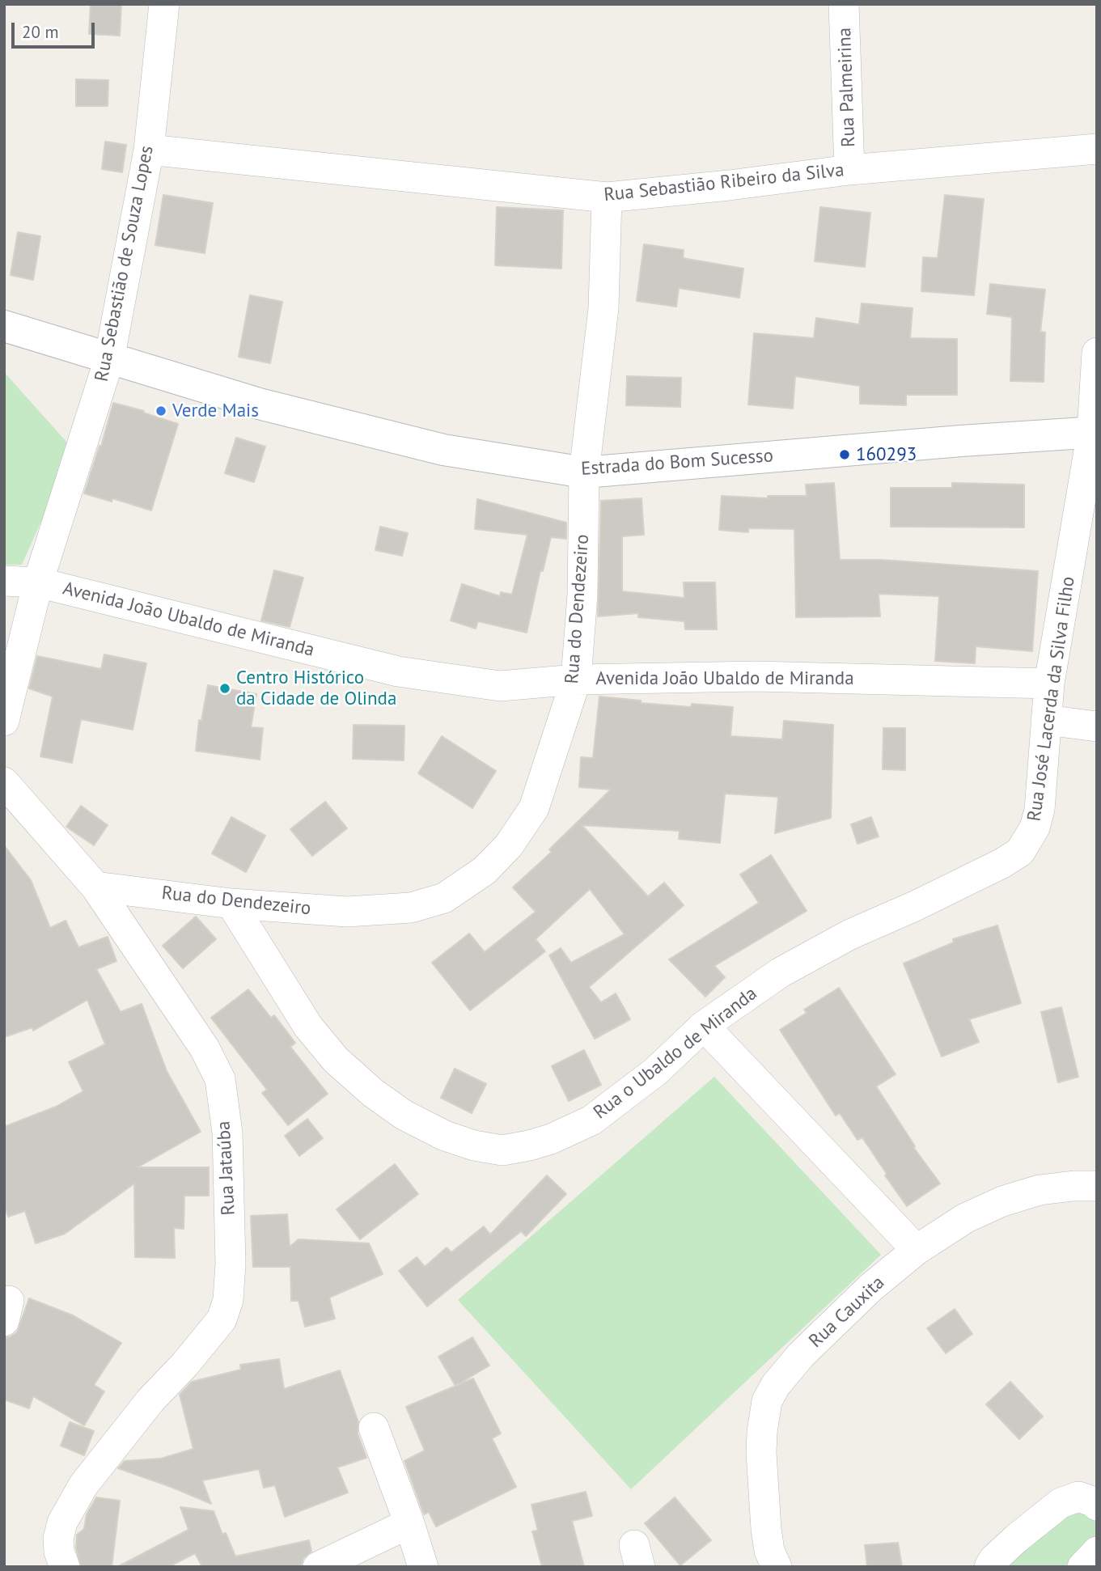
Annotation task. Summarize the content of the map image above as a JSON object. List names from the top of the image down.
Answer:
{
  "streets": {
    "street": [
      "Rua Palmeirina",
      "Rua Sebastião Ribeiro da Silva",
      "Rua Sebastião de Souza Lopes",
      "Estrada do Bom Sucesso",
      "Rua do Dendezeiro",
      "Avenida João Ubaldo de Miranda",
      "Rua José Lacerda da Silva Filho",
      "Rua o Ubaldo de Miranda",
      "Rua Jataúba",
      "Rua Cauxita"
    ]
  },
  "crossings": [
    ["Rua Palmeirina", "Rua Sebastião Ribeiro da Silva"],
    ["Rua Sebastião Ribeiro da Silva", "Rua Sebastião de Souza Lopes"],
    ["Rua Sebastião Ribeiro da Silva", "Rua do Dendezeiro"],
    ["Rua Sebastião de Souza Lopes", "Estrada do Bom Sucesso"],
    ["Rua Sebastião de Souza Lopes", "Avenida João Ubaldo de Miranda"],
    ["Estrada do Bom Sucesso", "Rua do Dendezeiro"],
    ["Estrada do Bom Sucesso", "Rua José Lacerda da Silva Filho"],
    ["Rua do Dendezeiro", "Avenida João Ubaldo de Miranda"],
    ["Rua do Dendezeiro", "Rua o Ubaldo de Miranda"],
    ["Rua do Dendezeiro", "Rua Jataúba"],
    ["Avenida João Ubaldo de Miranda", "Rua José Lacerda da Silva Filho"],
    ["Rua José Lacerda da Silva Filho", "Rua o Ubaldo de Miranda"]
  ],
  "places": ["Verde Mais", "160293", "Centro Histórico da Cidade de Olinda"],
  "scale_bar": "20 m"
}
